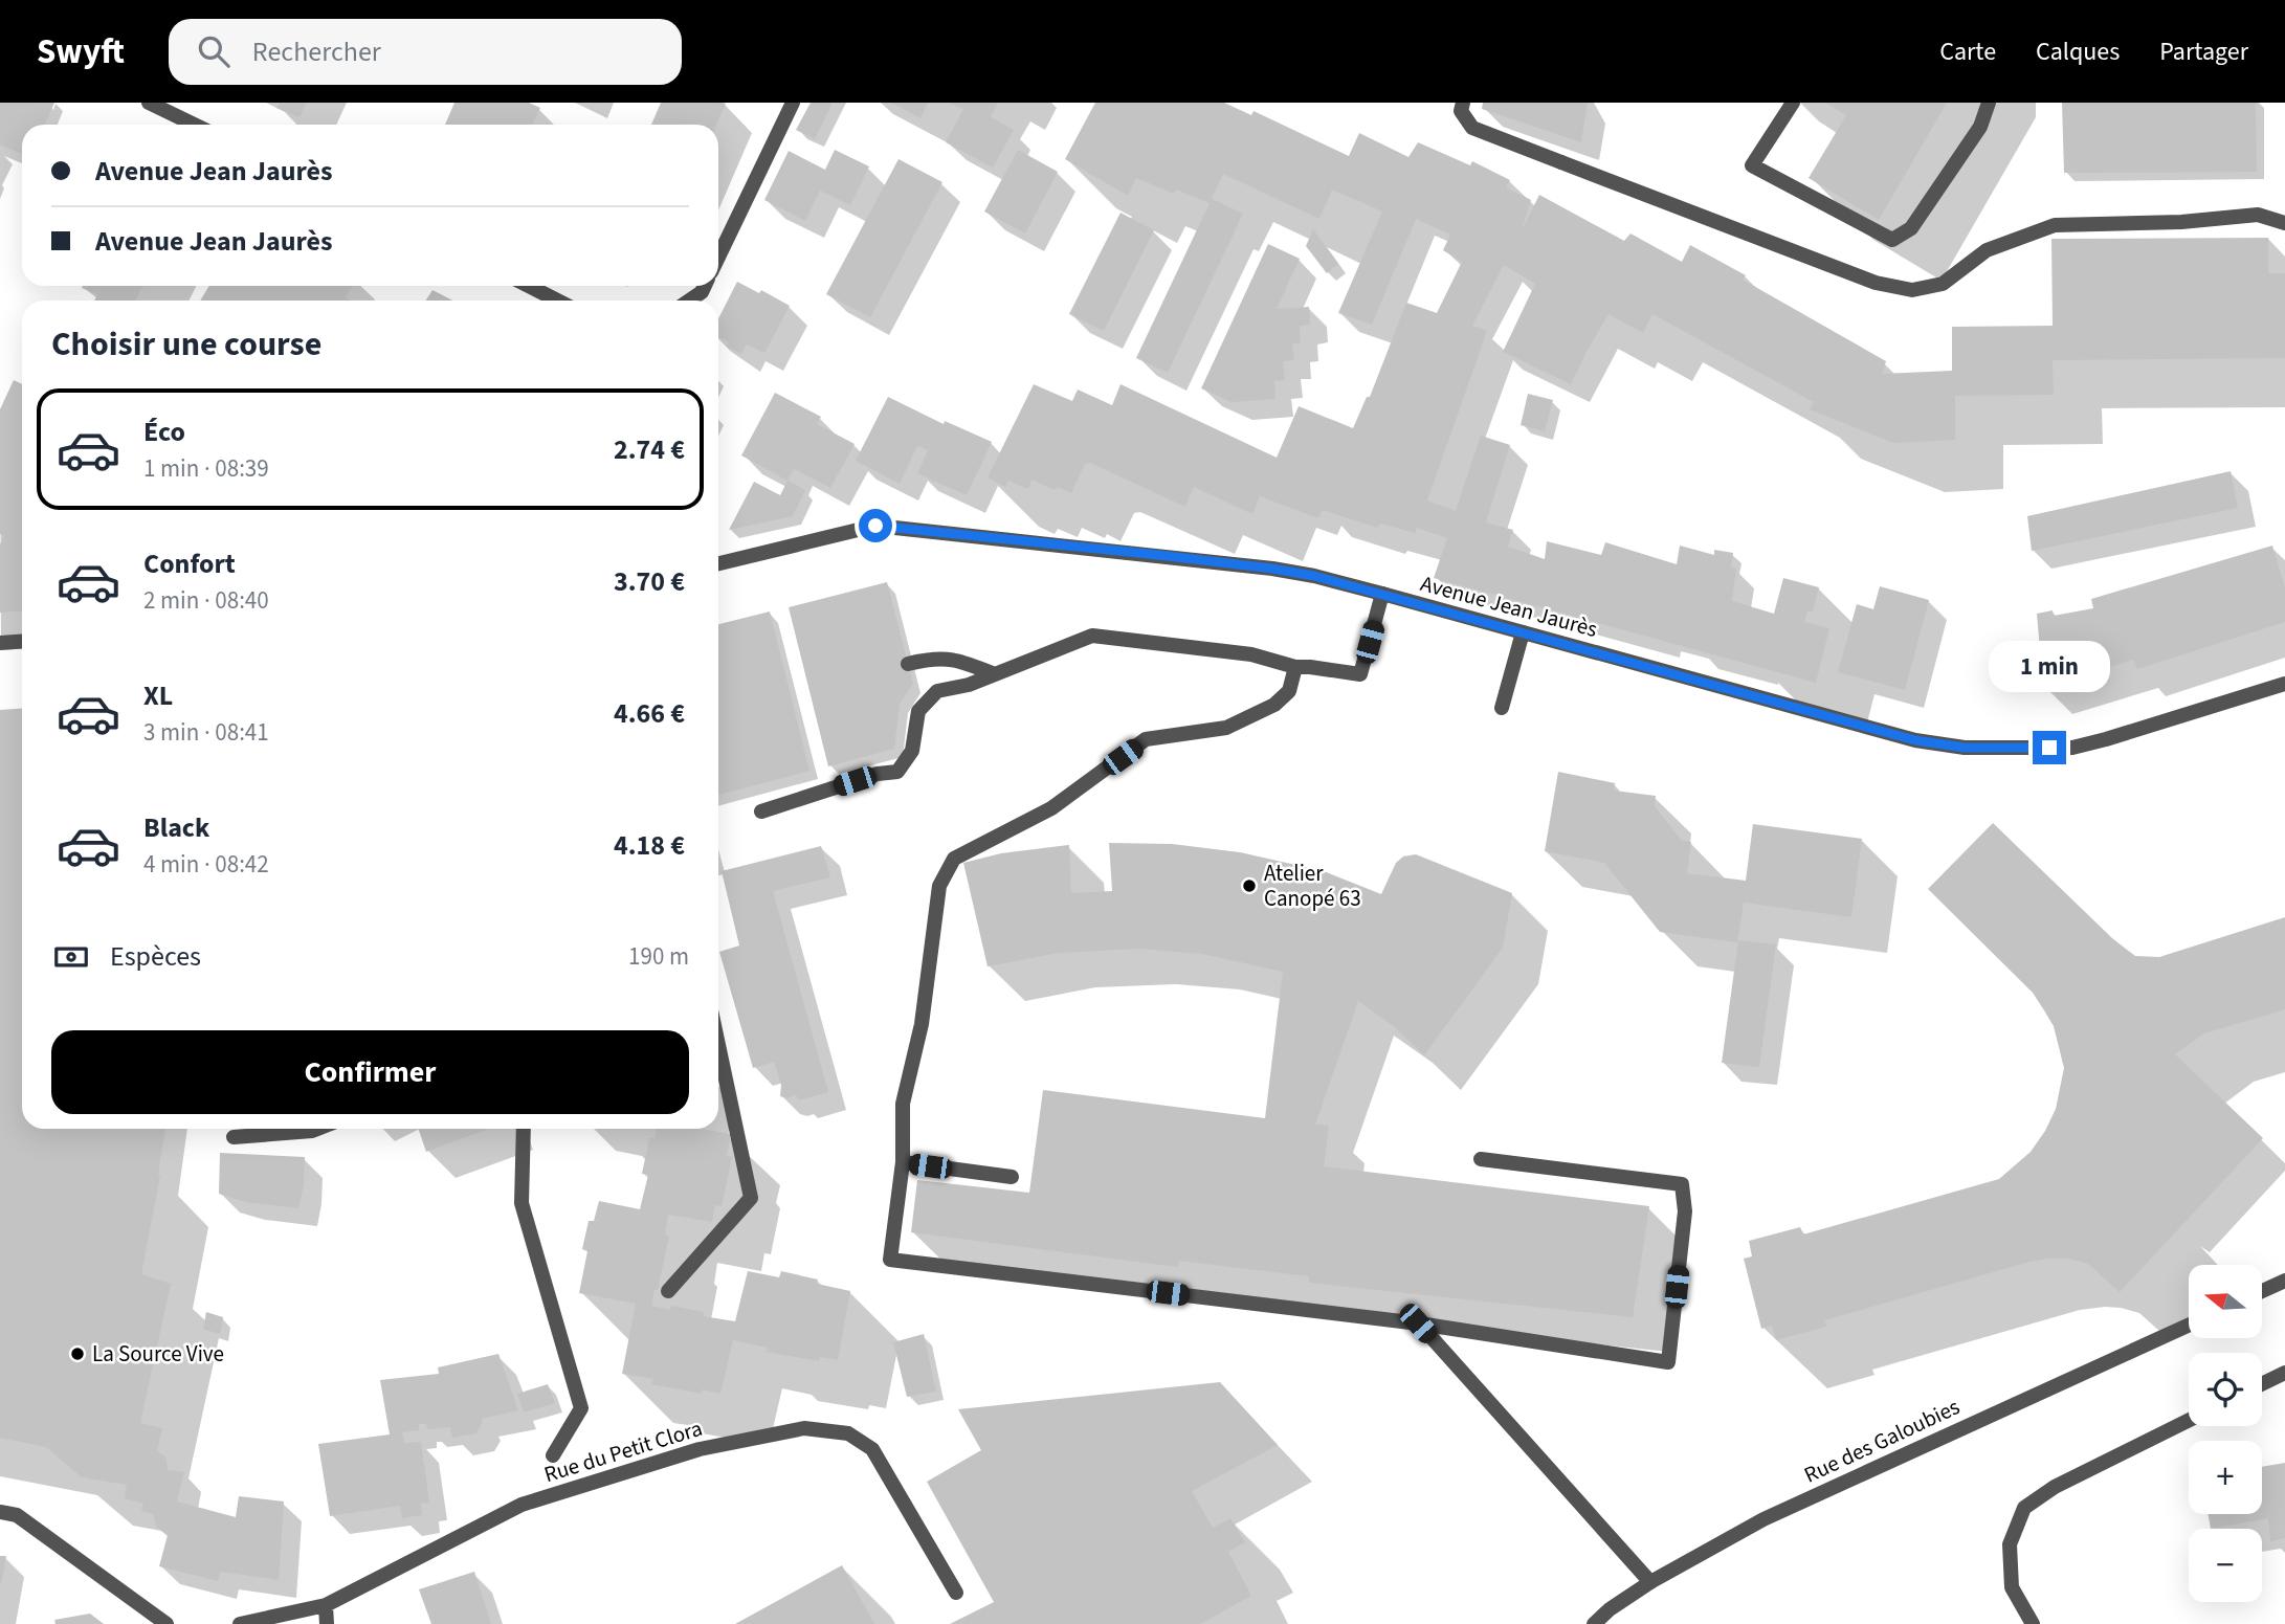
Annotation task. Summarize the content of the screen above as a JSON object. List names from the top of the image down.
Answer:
{
  "streets": {
    "street": ["Avenue Jean Jaurès", "Rue des Galoubies", "Rue du Petit Clora"]
  },
  "places": ["Atelier Canopé 63", "La Source Vive"],
  "north": "left",
  "page": {
    "header": "Swyft",
    "search": "Rechercher",
    "nav": ["Carte", "Calques", "Partager"],
    "banner": ["Avenue Jean Jaurès", "Avenue Jean Jaurès"],
    "heading": "Choisir une course",
    "list": [
      {
        "name": "Éco",
        "note": "1 min · 08:39",
        "value": "2.74 €"
      },
      {
        "name": "Confort",
        "note": "2 min · 08:40",
        "value": "3.70 €"
      },
      {
        "name": "XL",
        "note": "3 min · 08:41",
        "value": "4.66 €"
      },
      {
        "name": "Black",
        "note": "4 min · 08:42",
        "value": "4.18 €"
      }
    ],
    "bubble": "1 min",
    "pay": ["Espèces", "190 m"],
    "buttons": "Confirmer",
    "map_buttons": ["+", "−"]
  }
}
